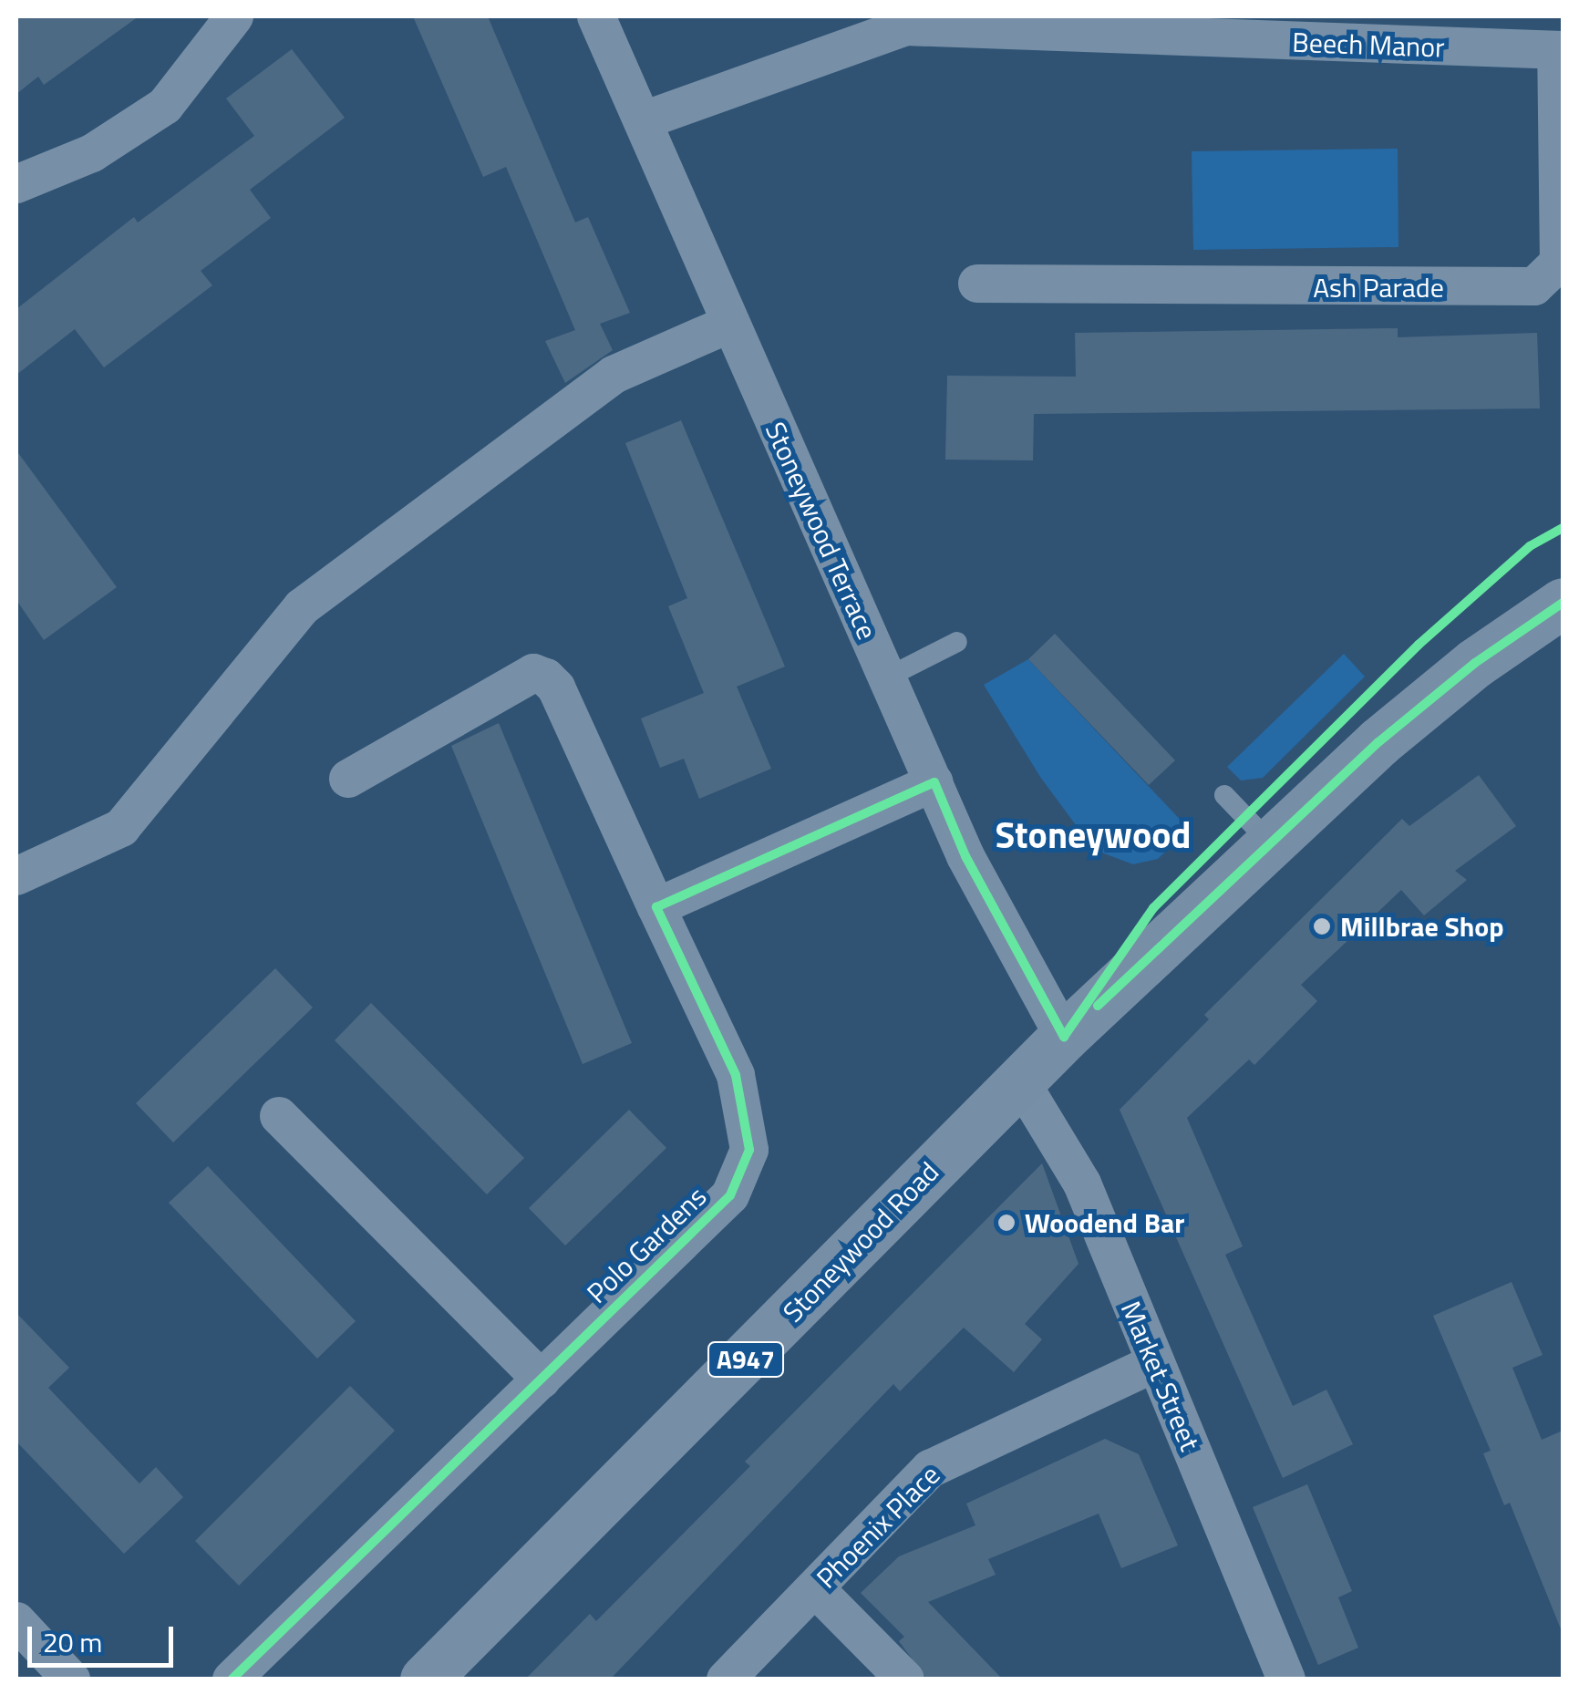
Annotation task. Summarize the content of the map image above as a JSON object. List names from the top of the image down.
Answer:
{
  "streets": {
    "main road": ["Stoneywood Road", "A947"],
    "street": [
      "Beech Manor",
      "Ash Parade",
      "Stoneywood Terrace",
      "Polo Gardens",
      "Market Street",
      "Phoenix Place"
    ]
  },
  "crossings": [
    ["Beech Manor", "Ash Parade"],
    ["Beech Manor", "Stoneywood Terrace"],
    ["Stoneywood Terrace", "Stoneywood Road"],
    ["Stoneywood Terrace", "A947"],
    ["Stoneywood Road", "A947"],
    ["Stoneywood Road", "Market Street"],
    ["Market Street", "Phoenix Place"]
  ],
  "districts": ["Stoneywood"],
  "places": ["Millbrae Shop", "Woodend Bar"],
  "scale_bar": "20 m"
}
